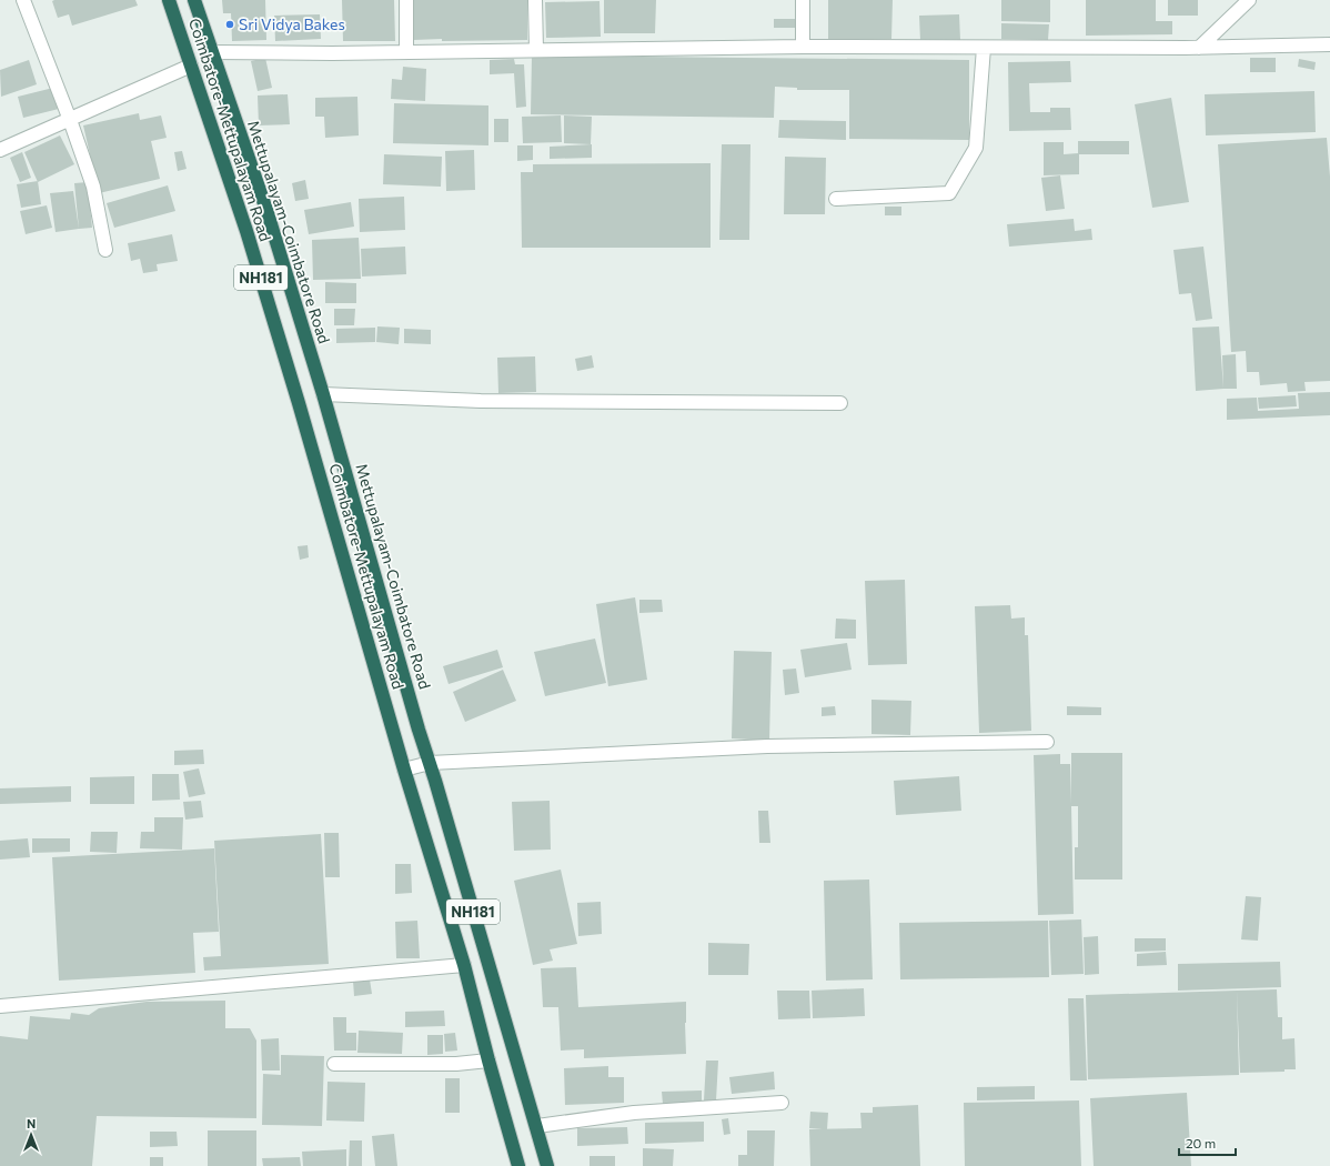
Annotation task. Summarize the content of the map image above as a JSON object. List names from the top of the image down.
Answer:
{
  "streets": {
    "highway": ["Coimbatore-Mettupalayam Road", "Mettupalayam-Coimbatore Road", "NH181"]
  },
  "places": ["Sri Vidya Bakes"],
  "scale_bar": "20 m",
  "north": "top"
}
